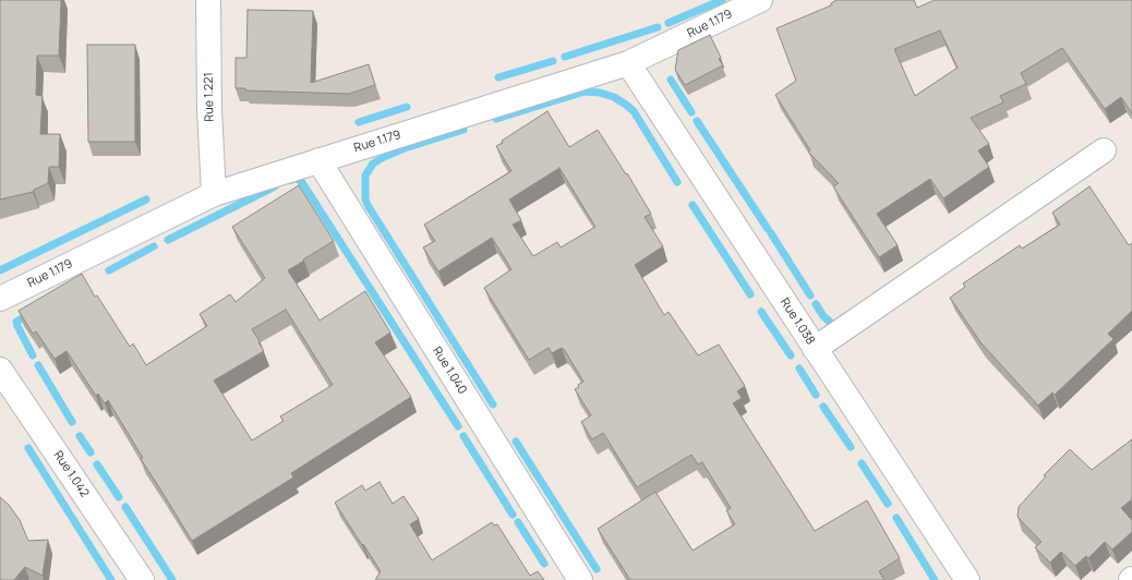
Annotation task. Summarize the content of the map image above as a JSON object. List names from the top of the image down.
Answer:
{
  "streets": {
    "street": [
      "Rue 1.179",
      "Rue 1.221",
      "Rue 1.038",
      "Rue 1.040",
      "Rue 1.042"
    ]
  },
  "crossings": [
    ["Rue 1.179", "Rue 1.221"],
    ["Rue 1.179", "Rue 1.038"],
    ["Rue 1.179", "Rue 1.040"]
  ]
}
